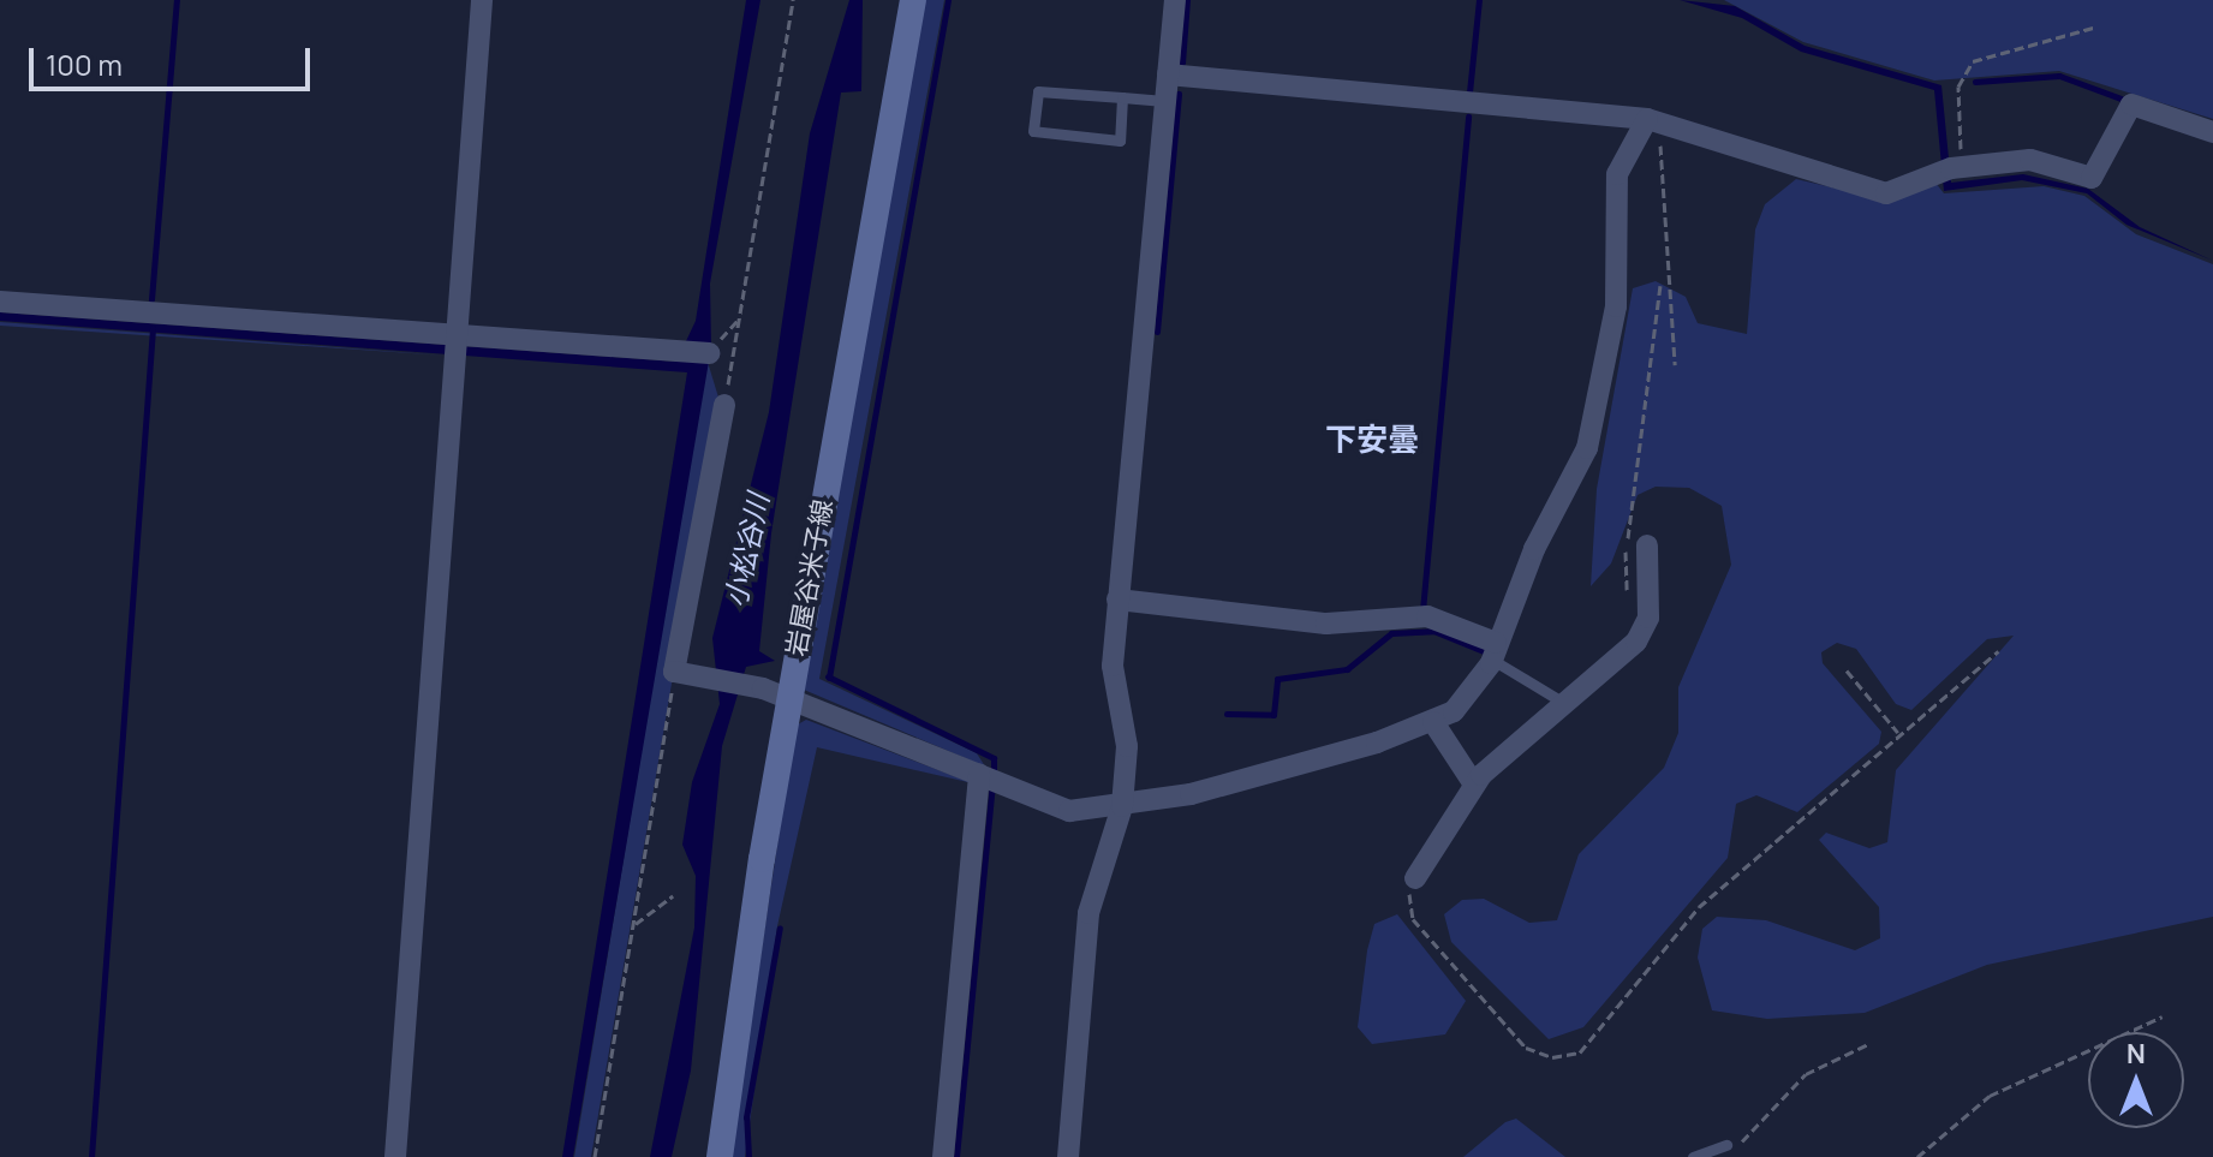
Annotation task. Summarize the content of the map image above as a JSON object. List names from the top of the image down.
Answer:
{
  "streets": {
    "main road": ["岩屋谷米子線"]
  },
  "districts": ["下安曇"],
  "water": ["小松谷川"],
  "scale_bar": "100 m",
  "north": "top"
}
